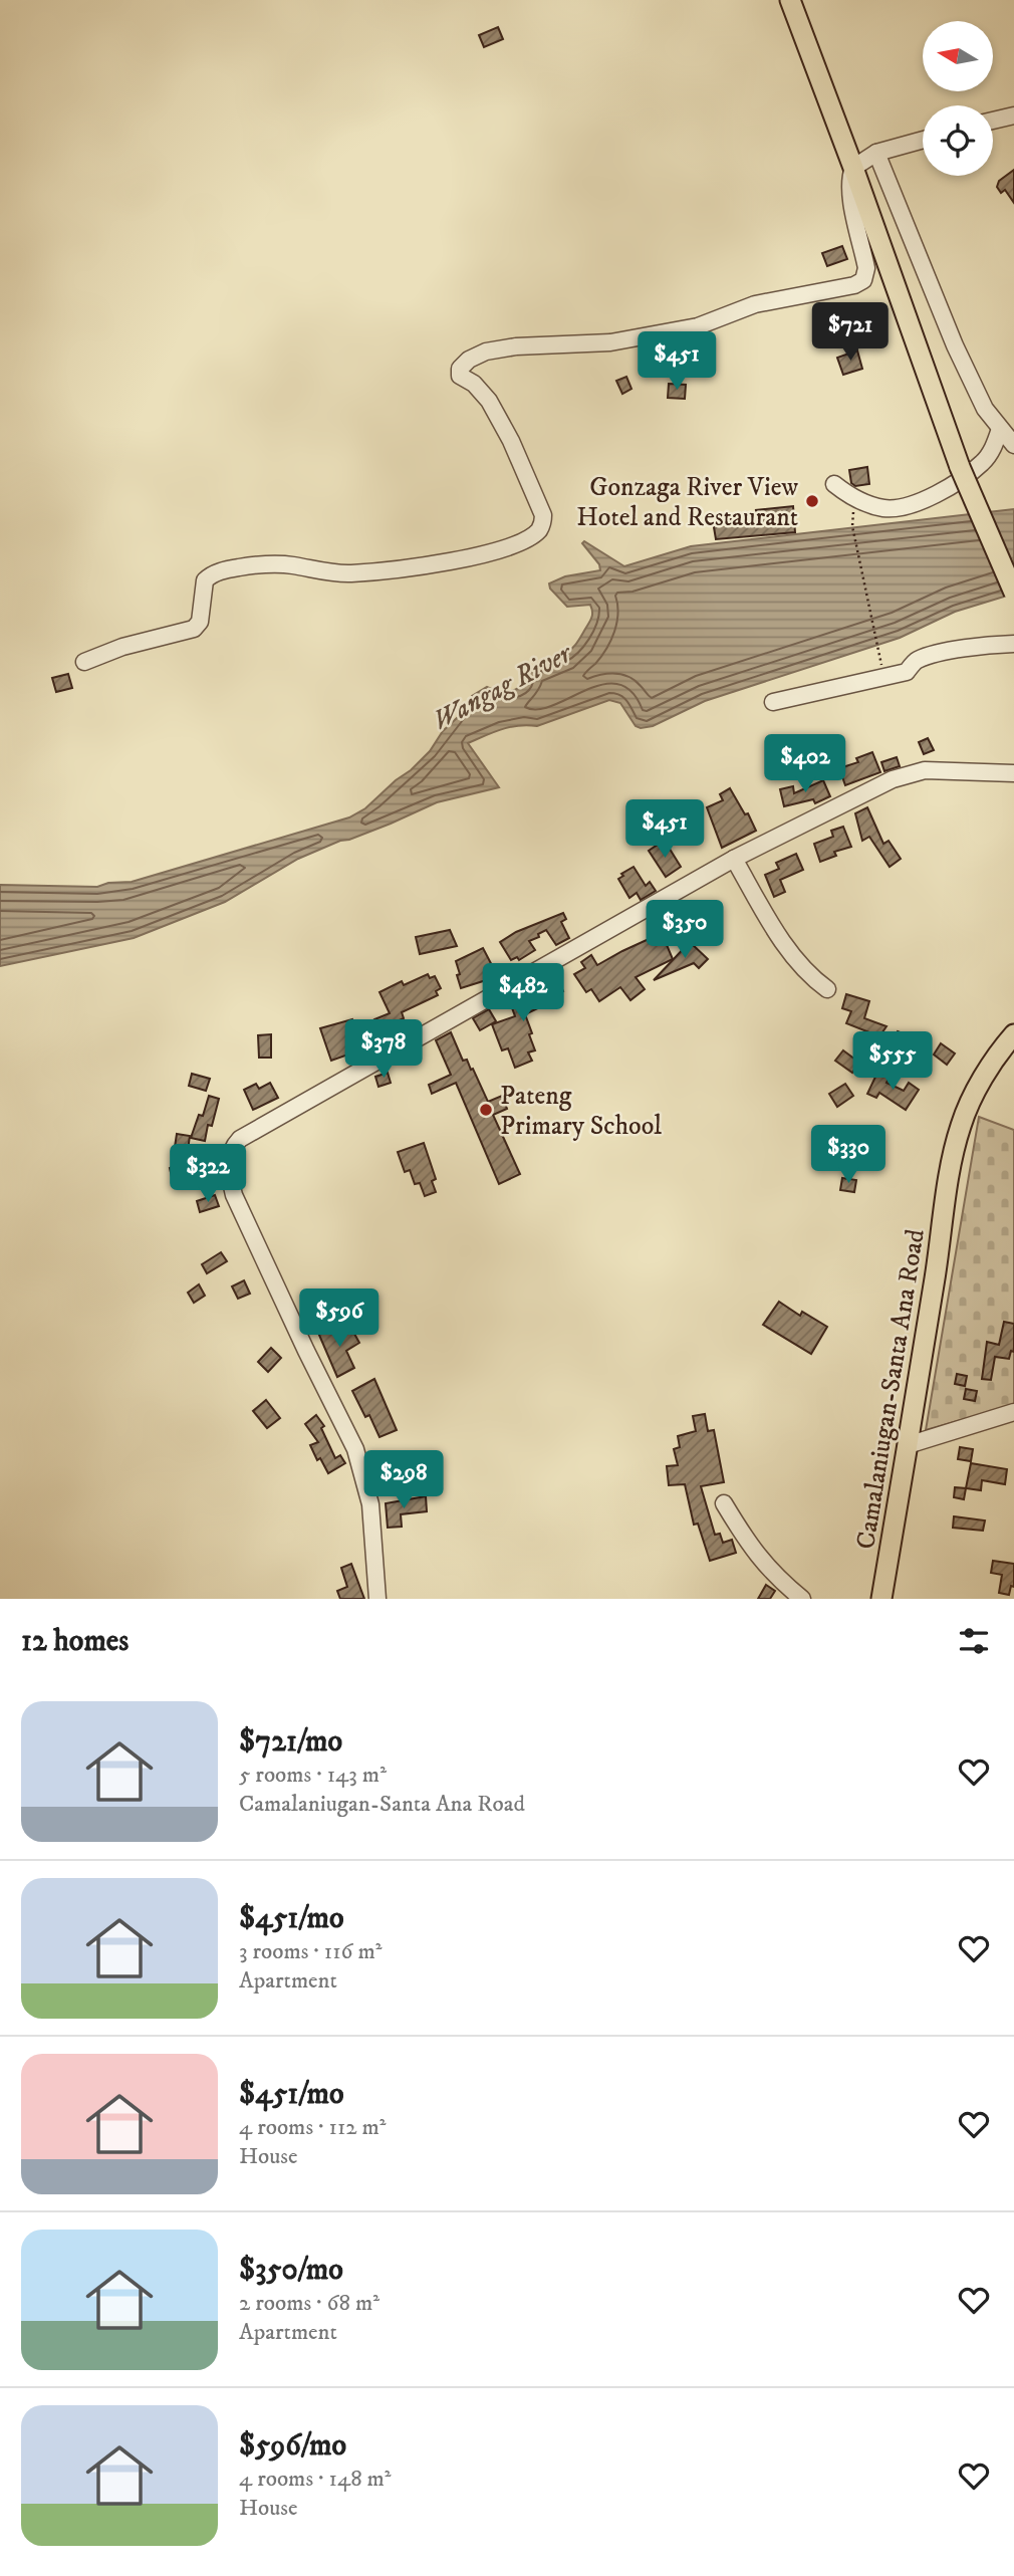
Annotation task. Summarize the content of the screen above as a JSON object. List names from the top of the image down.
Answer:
{
  "streets": {
    "main road": ["Camalaniugan-Santa Ana Road"]
  },
  "water": ["Wangag River"],
  "places": ["Gonzaga River View Hotel and Restaurant", "Pateng Primary School"],
  "north": "left",
  "page": {
    "price": [
      "$721",
      "$451",
      "$402",
      "$451",
      "$350",
      "$482",
      "$378",
      "$555",
      "$330",
      "$322",
      "$596",
      "$298"
    ],
    "heading": "12 homes",
    "list": [
      {
        "name": "$721/mo",
        "note": "5 rooms · 143 m² · Camalaniugan-Santa Ana Road"
      },
      {
        "name": "$451/mo",
        "note": "3 rooms · 116 m² · Apartment"
      },
      {
        "name": "$451/mo",
        "note": "4 rooms · 112 m² · House"
      },
      {
        "name": "$350/mo",
        "note": "2 rooms · 68 m² · Apartment"
      },
      {
        "name": "$596/mo",
        "note": "4 rooms · 148 m² · House"
      }
    ]
  }
}
